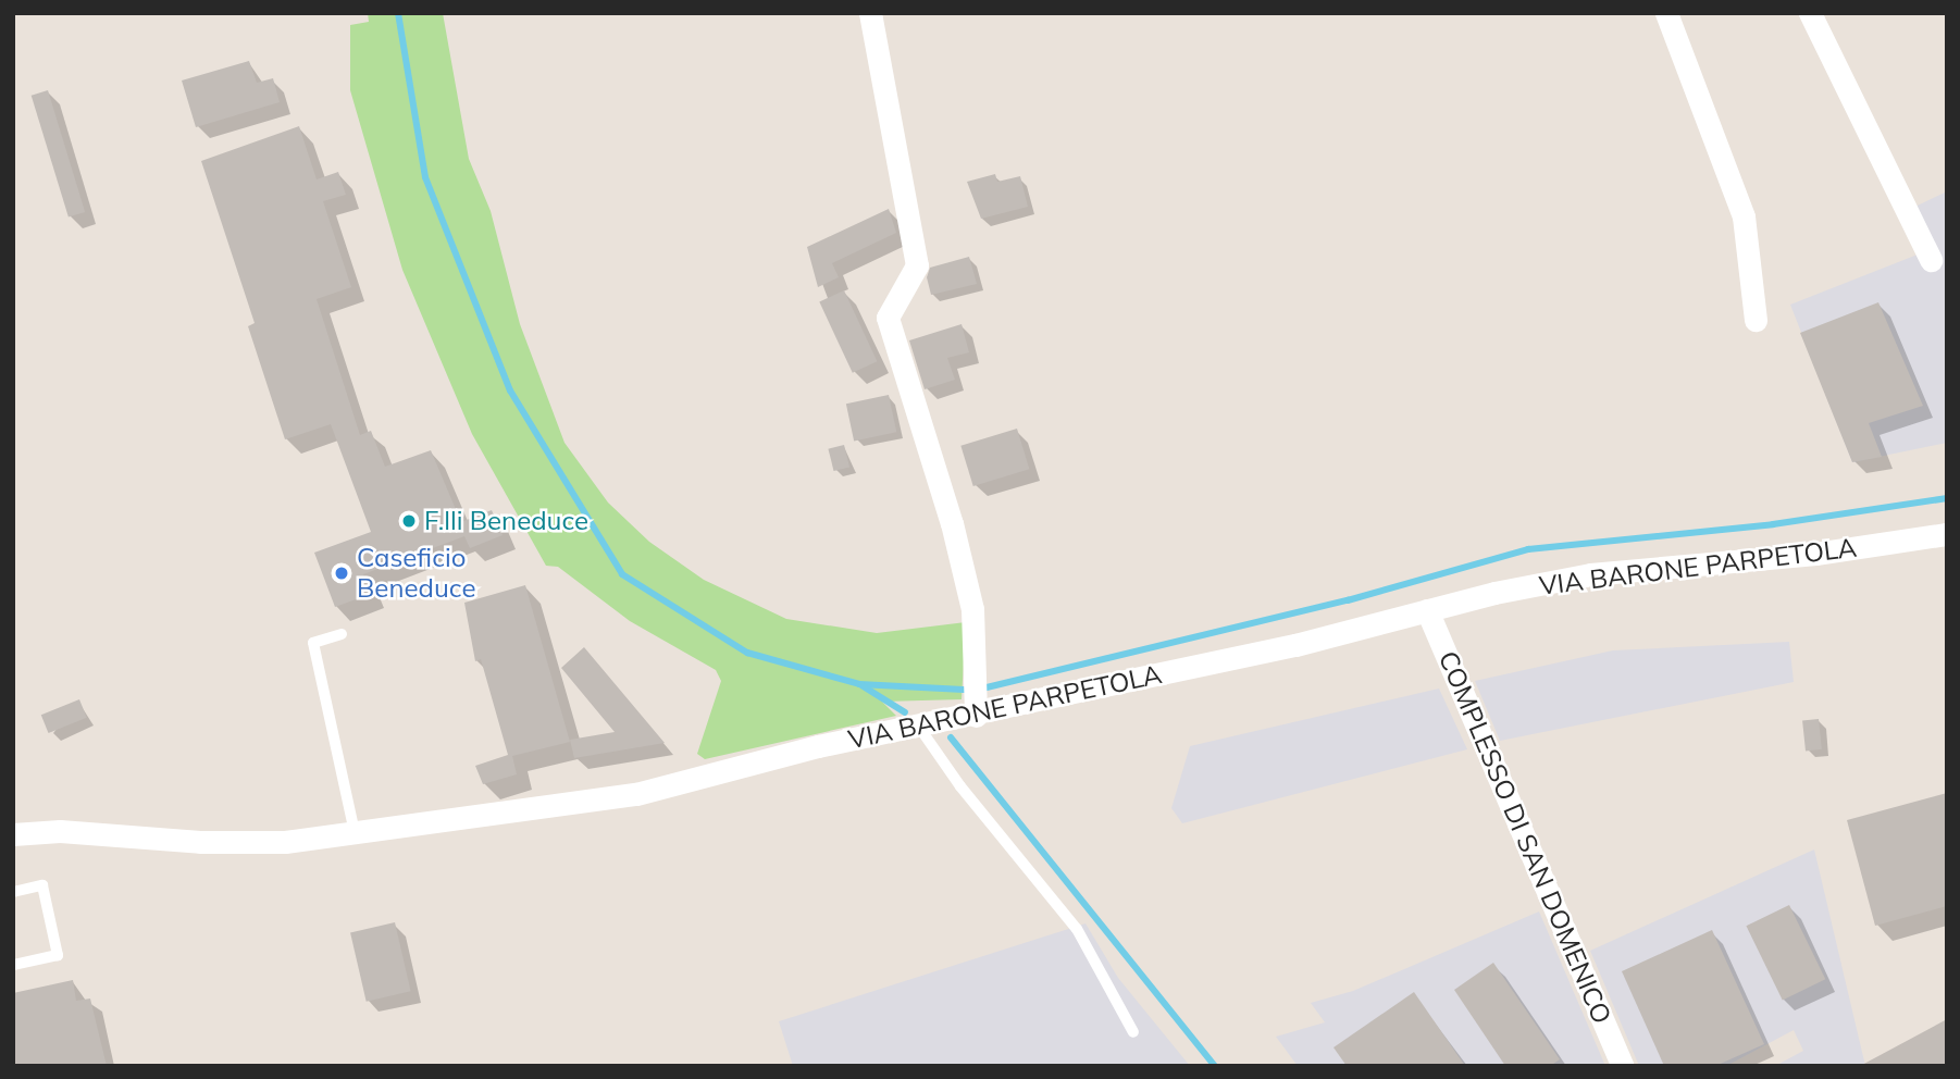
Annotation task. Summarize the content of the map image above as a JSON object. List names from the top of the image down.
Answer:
{
  "streets": {
    "street": ["VIA BARONE PARPETOLA", "COMPLESSO DI SAN DOMENICO"]
  },
  "crossings": [
    ["VIA BARONE PARPETOLA", "COMPLESSO DI SAN DOMENICO"]
  ],
  "places": ["F.lli Beneduce", "Caseficio Beneduce"]
}
